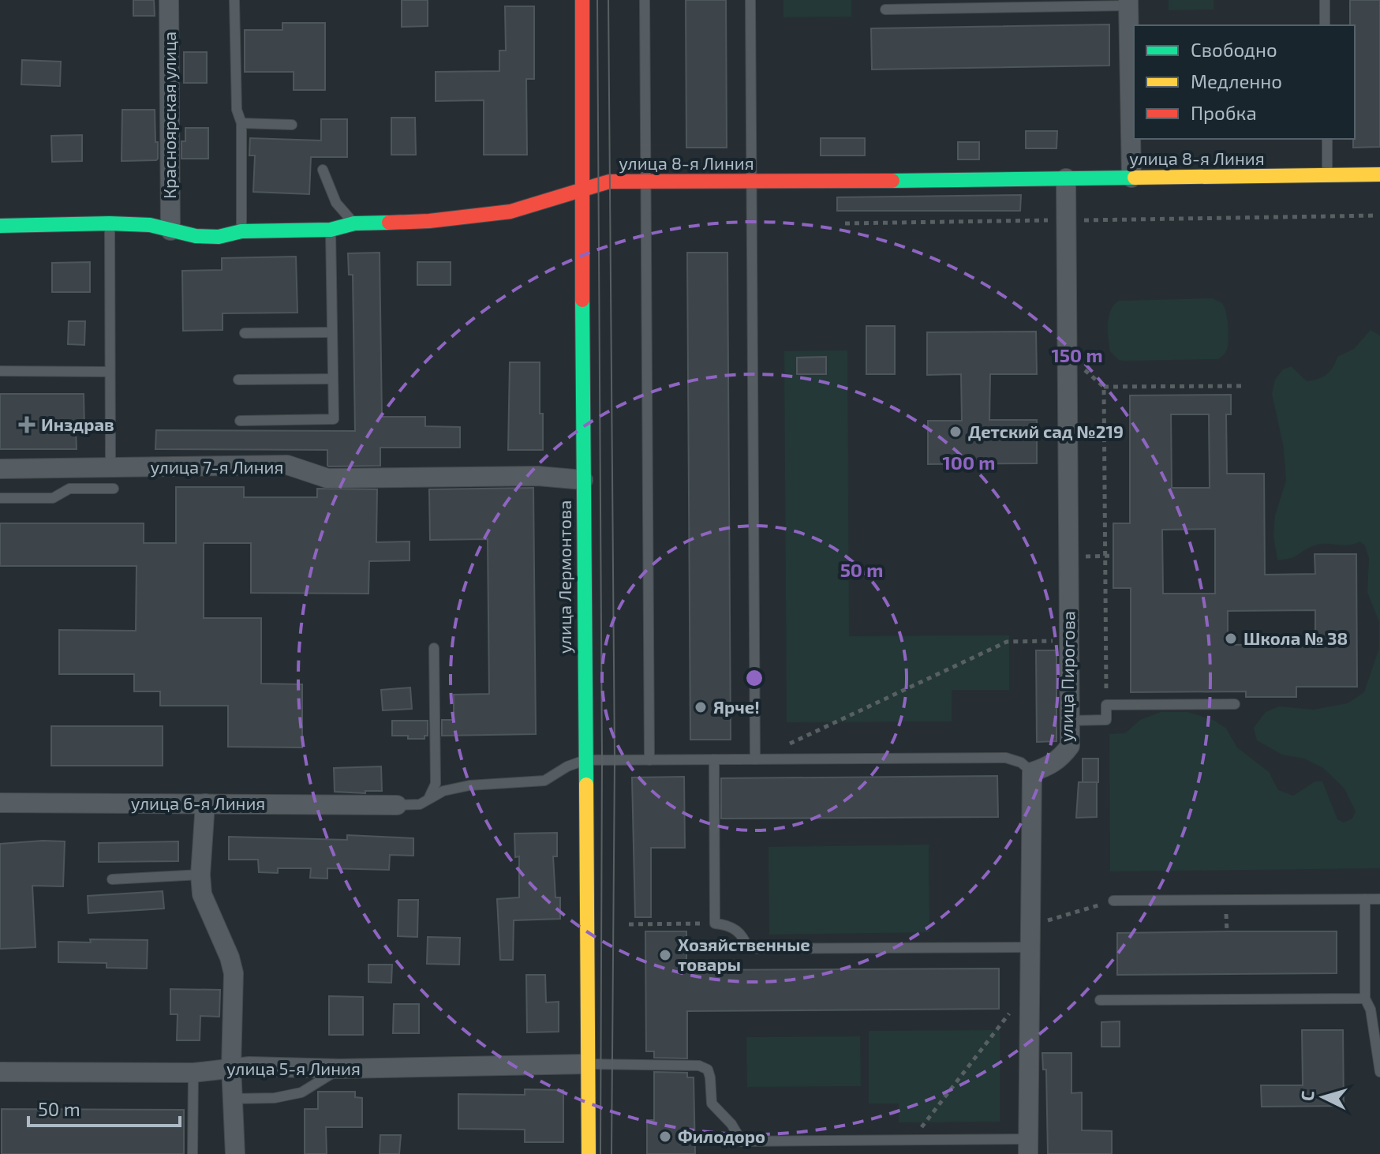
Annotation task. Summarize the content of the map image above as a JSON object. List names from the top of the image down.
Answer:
{
  "streets": {
    "street": [
      "Красноярская улица",
      "улица 8-я Линия",
      "улица 7-я Линия",
      "улица Лермонтова",
      "улица Пирогова",
      "улица 6-я Линия",
      "улица 5-я Линия"
    ]
  },
  "crossings": [
    ["Красноярская улица", "улица 8-я Линия"],
    ["улица 8-я Линия", "улица Лермонтова"],
    ["улица 8-я Линия", "улица Пирогова"],
    ["улица 7-я Линия", "улица Лермонтова"],
    ["улица Лермонтова", "улица 5-я Линия"]
  ],
  "places": {
    "health": ["Инздрав"],
    "other": [
      "Детский сад №219",
      "Школа № 38",
      "Ярче!",
      "Хозяйственные товары",
      "Филодоро"
    ]
  },
  "legend": ["Свободно", "Медленно", "Пробка"],
  "scale_bar": "50 m",
  "north": "left",
  "rings": ["150 m", "100 m", "50 m"]
}
